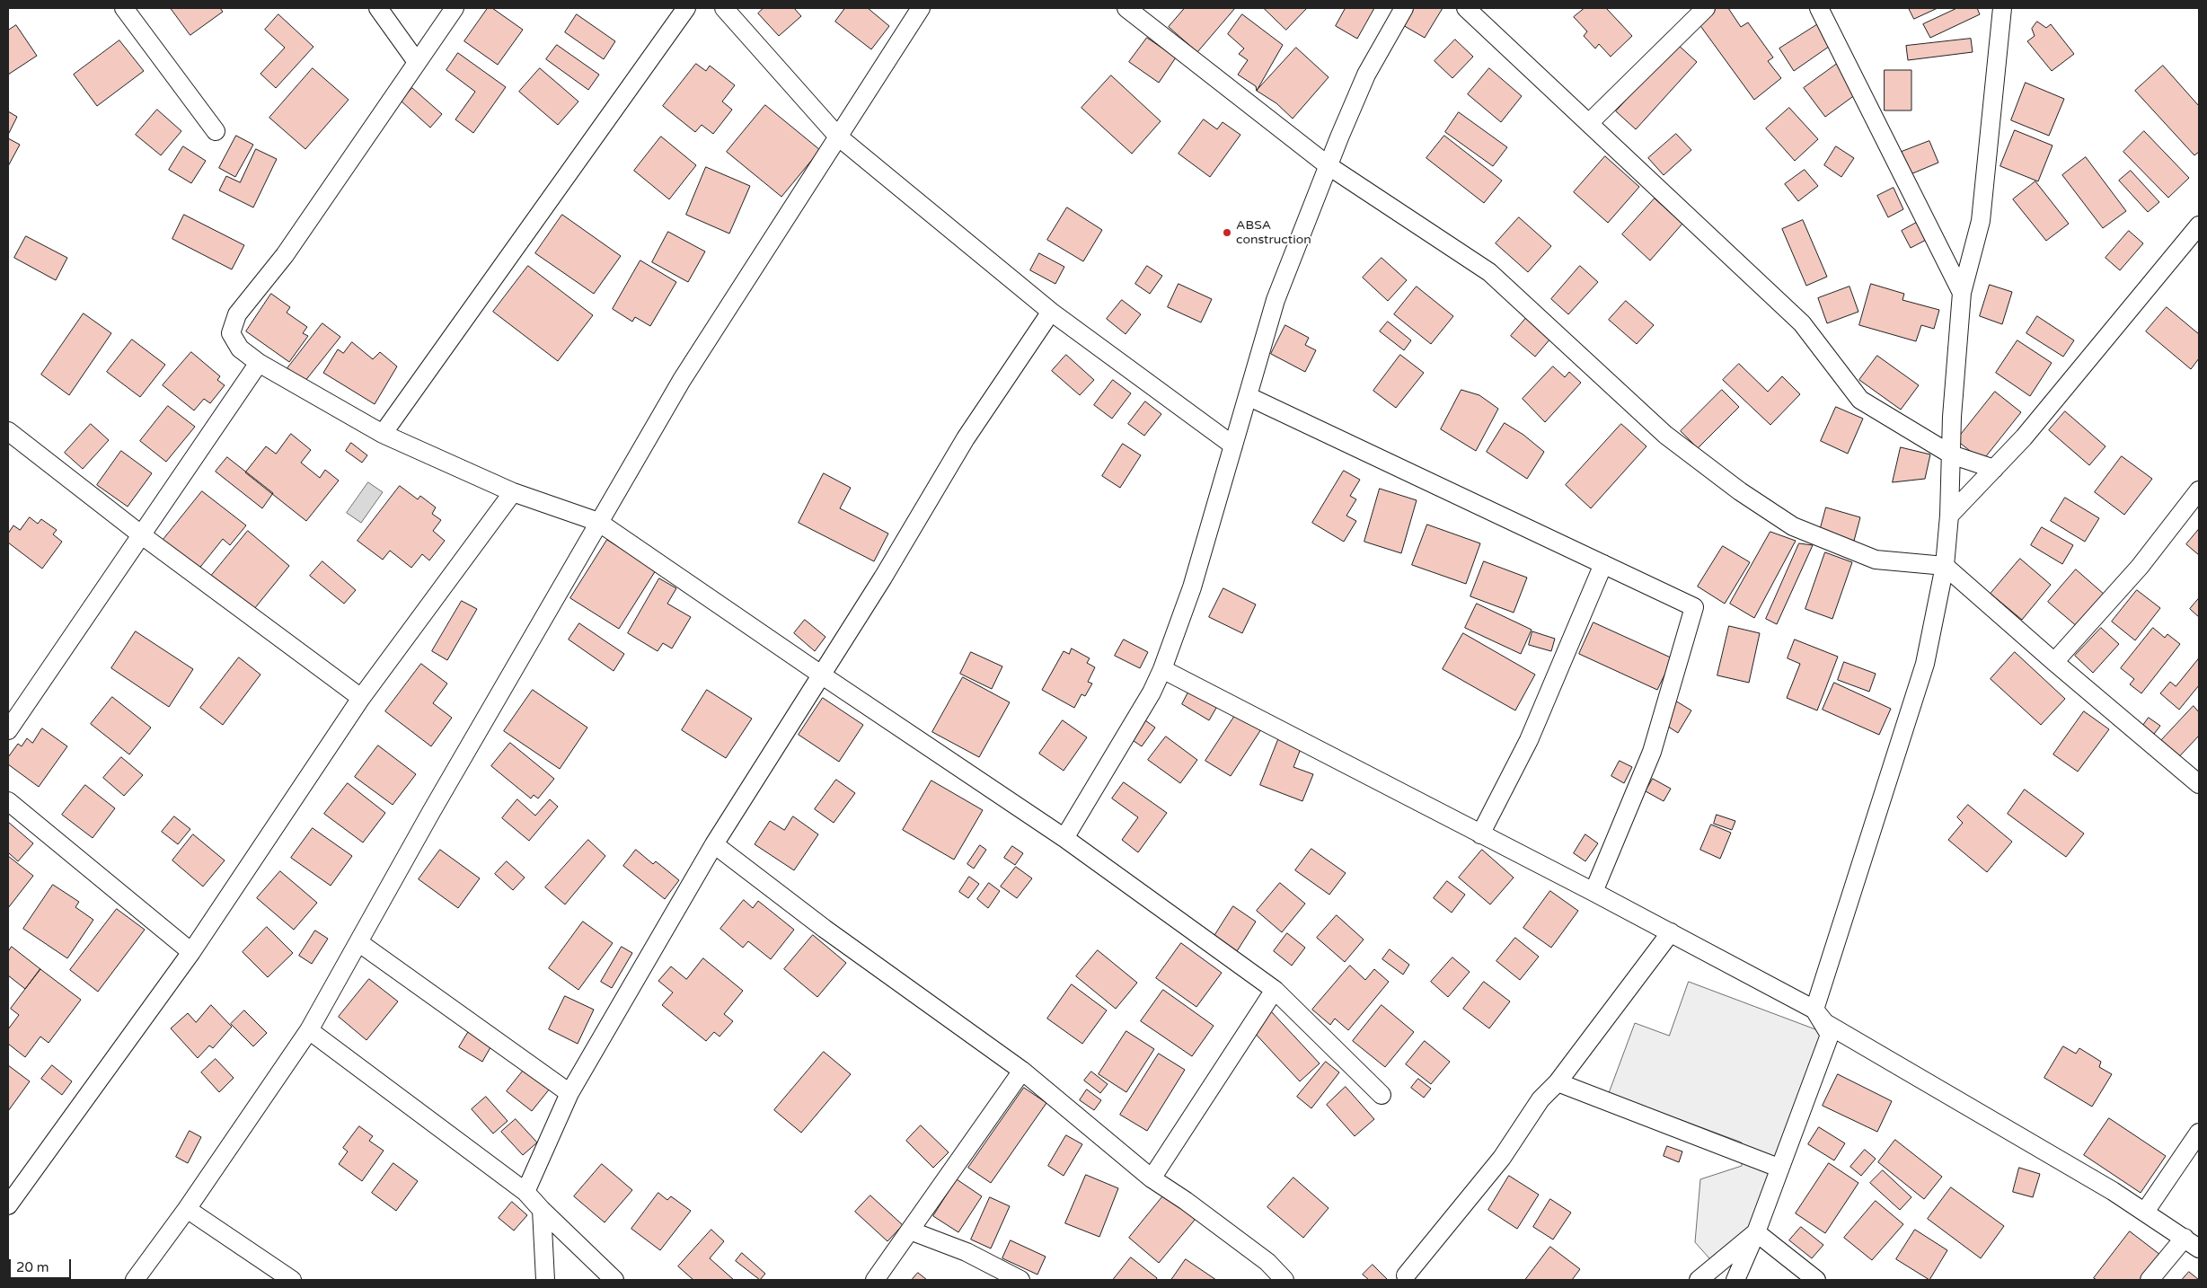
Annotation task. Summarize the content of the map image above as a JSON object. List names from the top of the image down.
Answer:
{
  "places": ["ABSA construction"],
  "scale_bar": "20 m"
}
